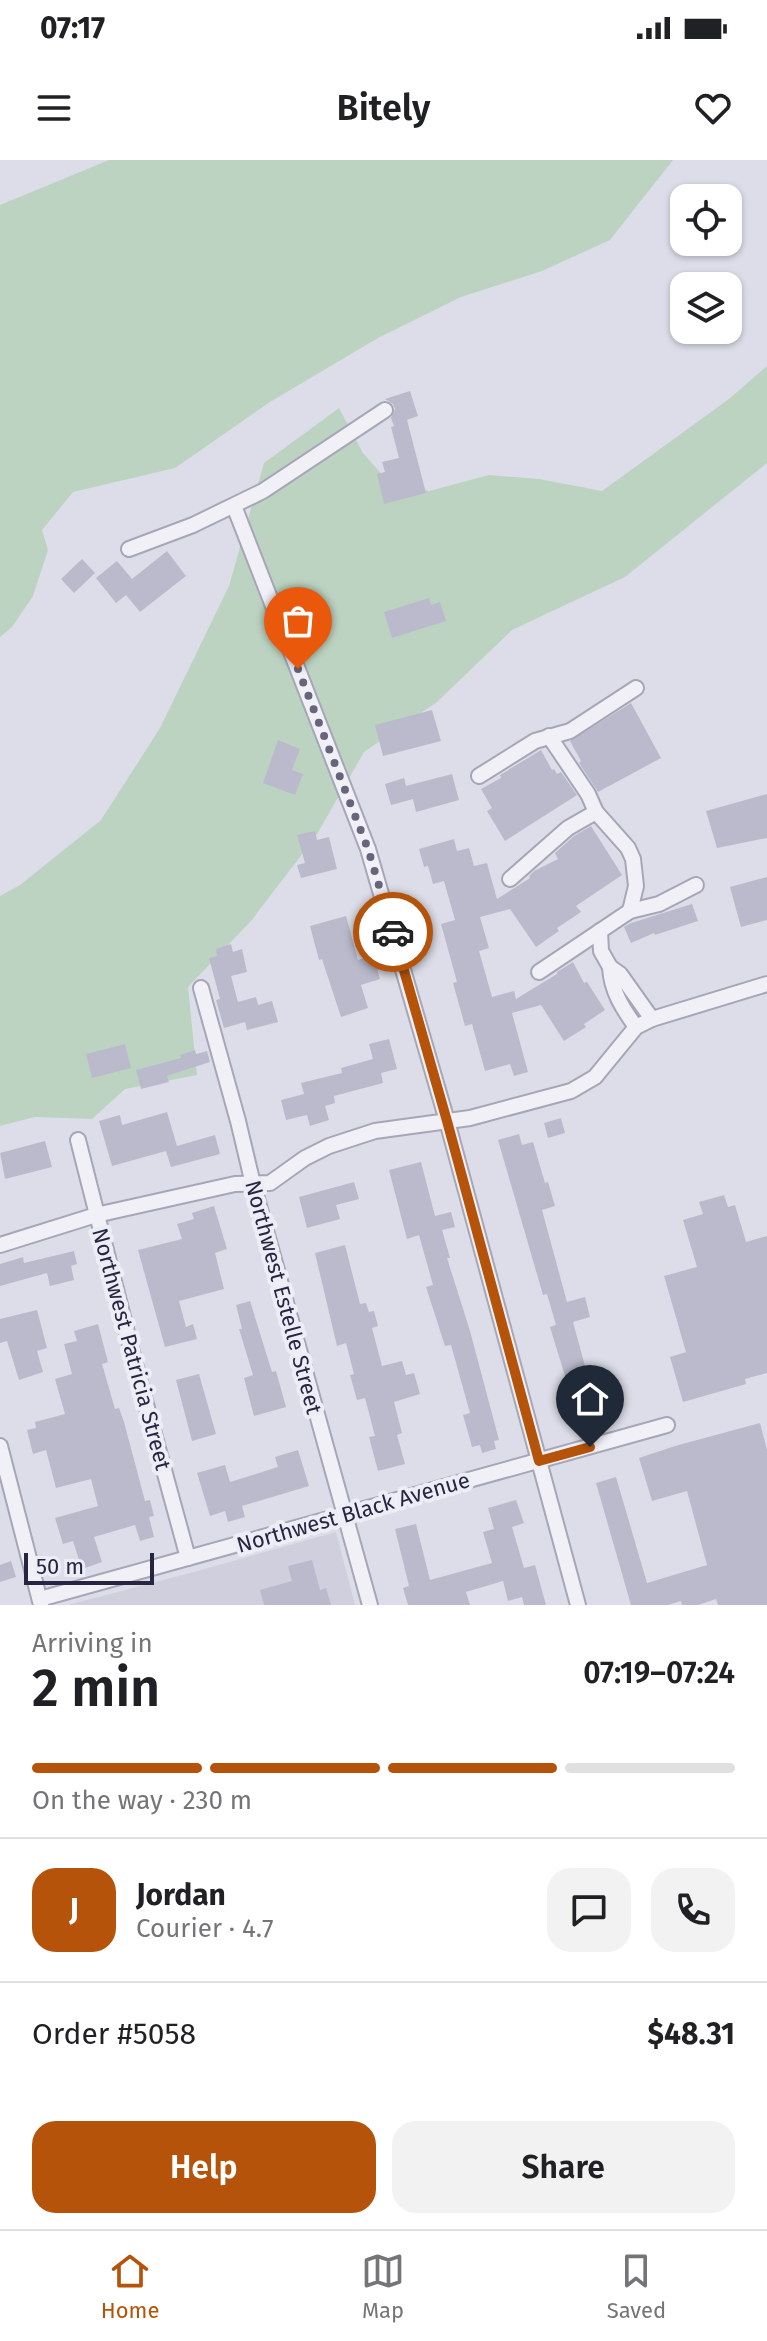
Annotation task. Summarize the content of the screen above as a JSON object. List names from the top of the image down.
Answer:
{
  "streets": {
    "street": ["Northwest Estelle Street", "Northwest Patricia Street", "Northwest Black Avenue"]
  },
  "crossings": [
    ["Northwest Estelle Street", "Northwest Black Avenue"],
    ["Northwest Patricia Street", "Northwest Black Avenue"]
  ],
  "scale_bar": "50 m",
  "page": {
    "status": "07:17",
    "header": "Bitely",
    "scale": "50 m",
    "heading": ["2 min", "Arriving in", "07:19–07:24"],
    "panel": [
      "Jordan",
      "Courier · 4.7",
      "Order #5058",
      "$48.31"
    ],
    "bar": "On the way · 230 m",
    "round": "J",
    "buttons": ["Help", "Share"],
    "tabs": ["Home", "Map", "Saved"]
  }
}
